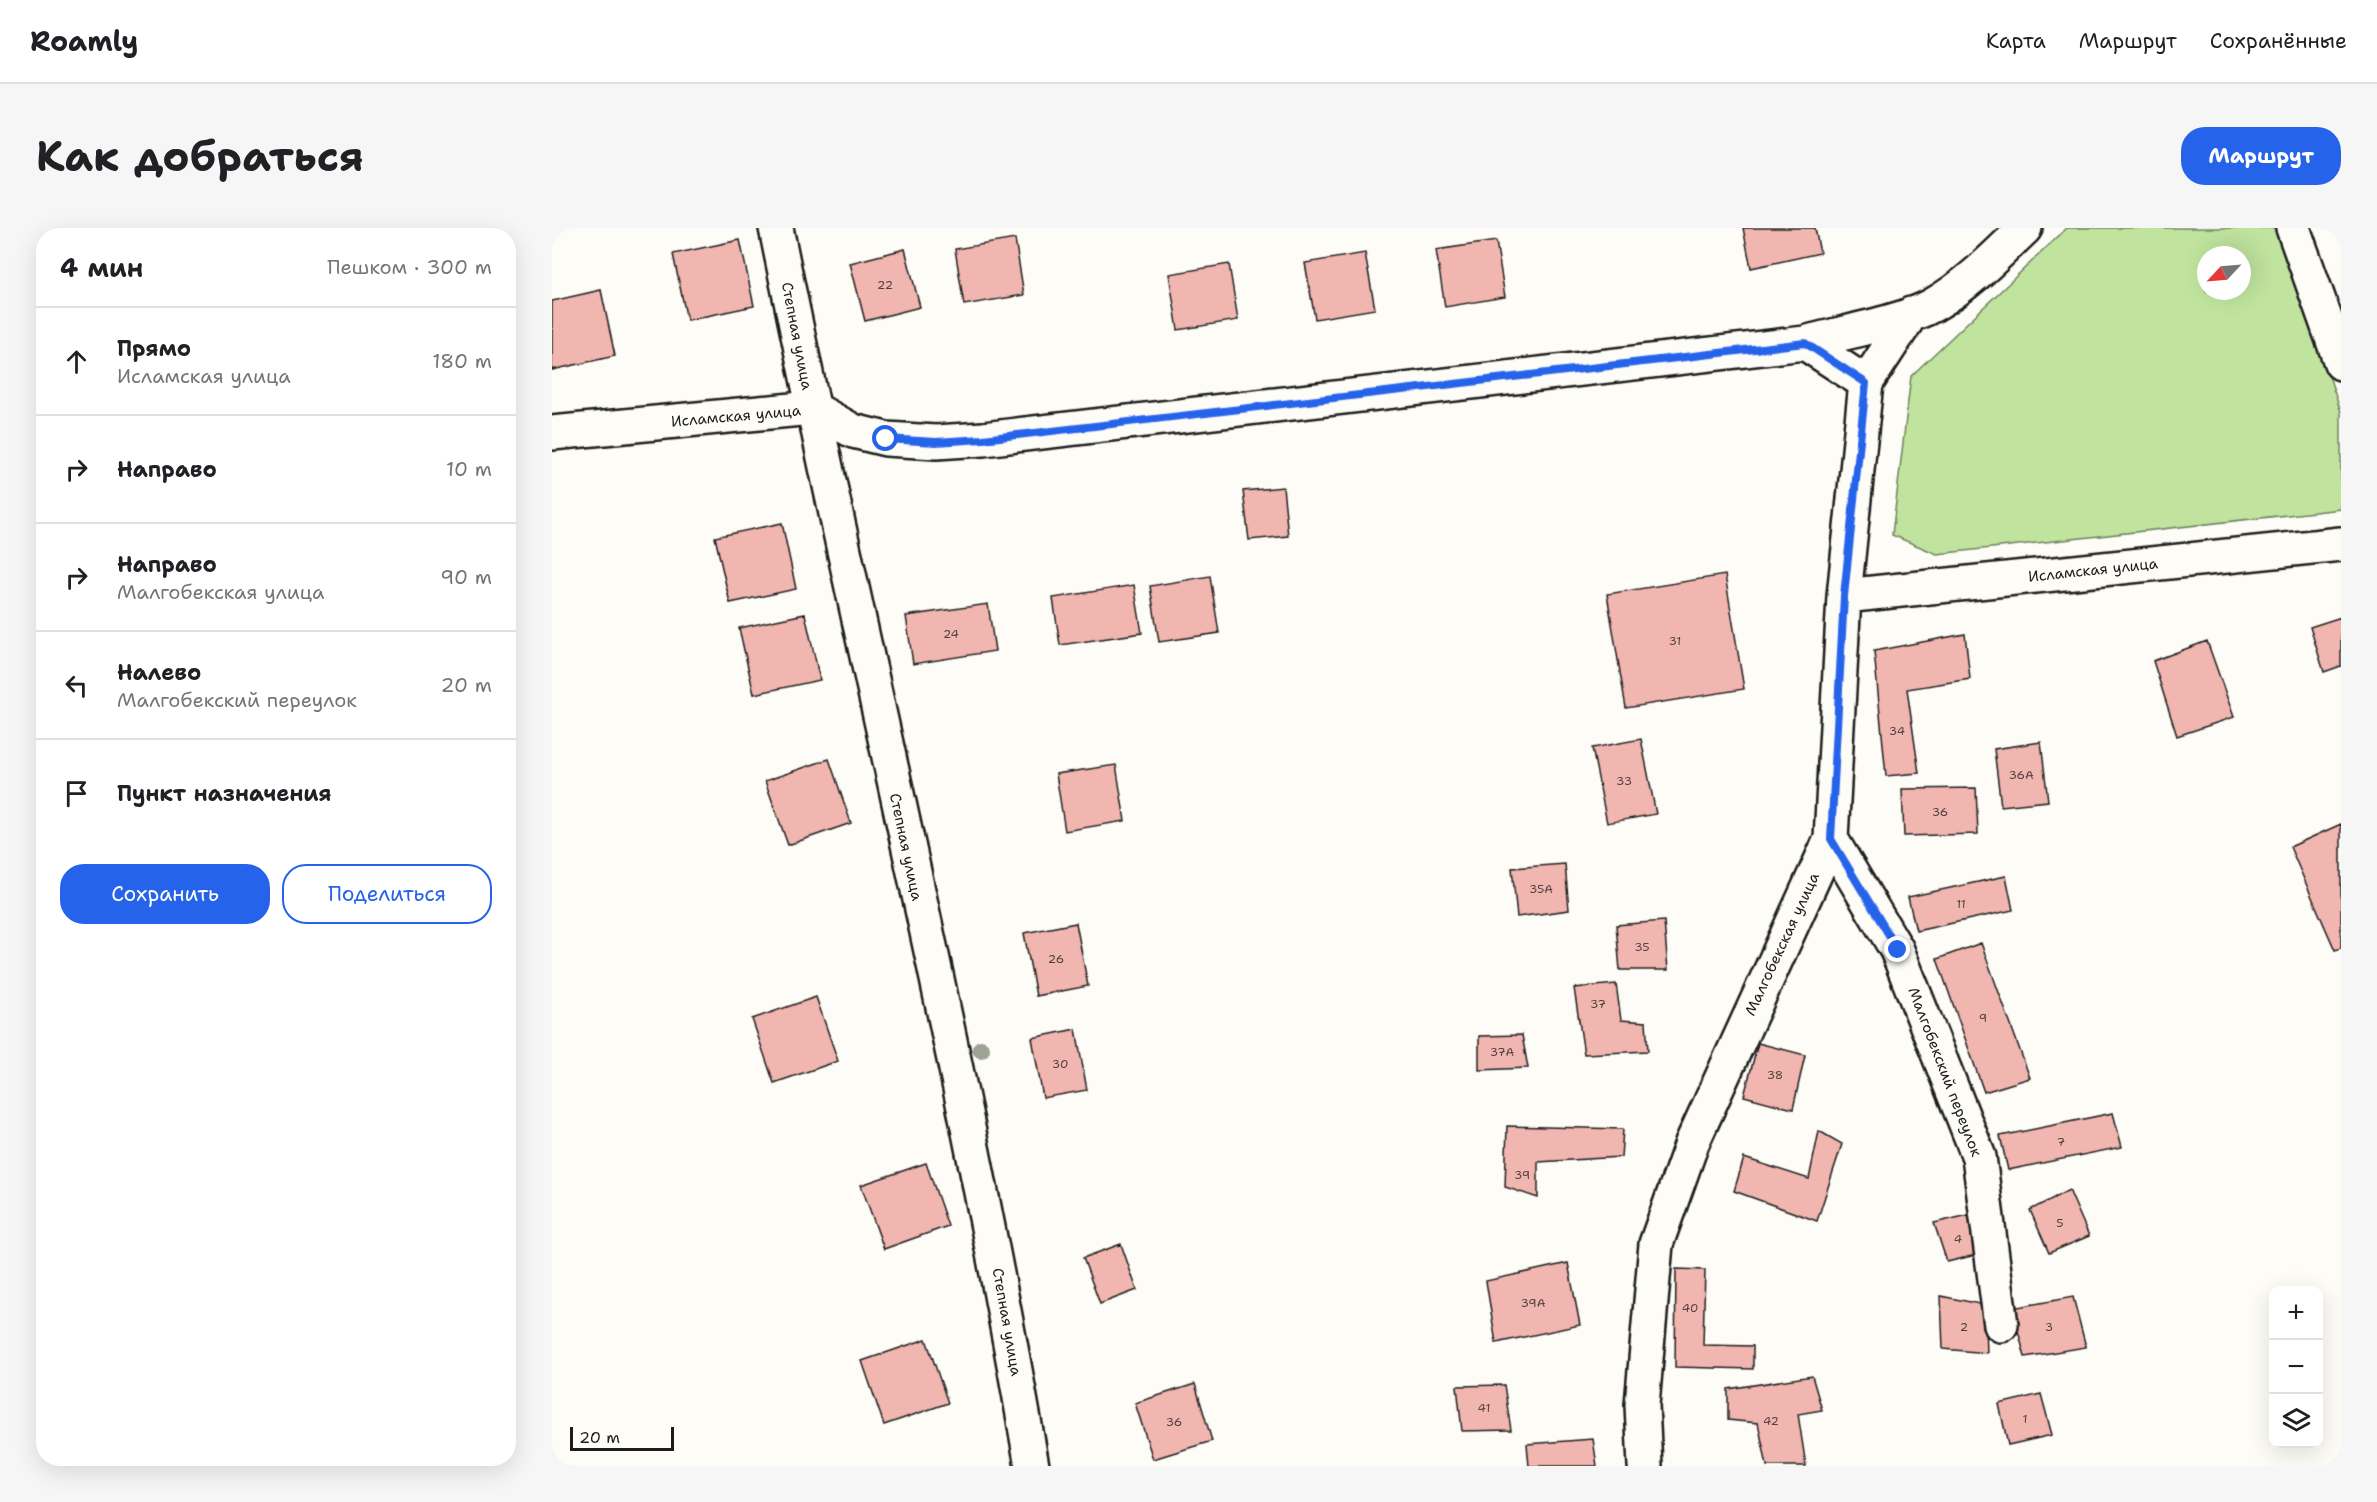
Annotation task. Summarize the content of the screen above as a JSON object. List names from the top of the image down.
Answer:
{
  "streets": {
    "street": [
      "Степная улица",
      "Исламская улица",
      "Малгобекская улица",
      "Малгобекский переулок"
    ]
  },
  "crossings": [
    ["Степная улица", "Исламская улица"],
    ["Исламская улица", "Малгобекская улица"],
    ["Малгобекская улица", "Малгобекский переулок"]
  ],
  "house_numbers": [
    "22",
    "24",
    "31",
    "34",
    "36А",
    "33",
    "36",
    "35А",
    "11",
    "35",
    "26",
    "37",
    "9",
    "37А",
    "30",
    "38",
    "7",
    "39",
    "5",
    "4",
    "39А",
    "40",
    "2",
    "3",
    "41",
    "1",
    "42",
    "36"
  ],
  "scale_bar": "20 m",
  "north": "bottom left",
  "page": {
    "header": "Roamly",
    "nav": ["Карта", "Маршрут", "Сохранённые"],
    "buttons": [
      "Маршрут",
      ["Сохранить", "Поделиться"]
    ],
    "title": "Как добраться",
    "heading": ["4 мин", "Пешком · 300 m"],
    "list": [
      ["Прямо", "Исламская улица", "180 m"],
      ["Направо", "10 m"],
      ["Направо", "Малгобекская улица", "90 m"],
      ["Налево", "Малгобекский переулок", "20 m"],
      "Пункт назначения"
    ],
    "map_buttons": ["+", "−"],
    "scale": "20 m"
  }
}
